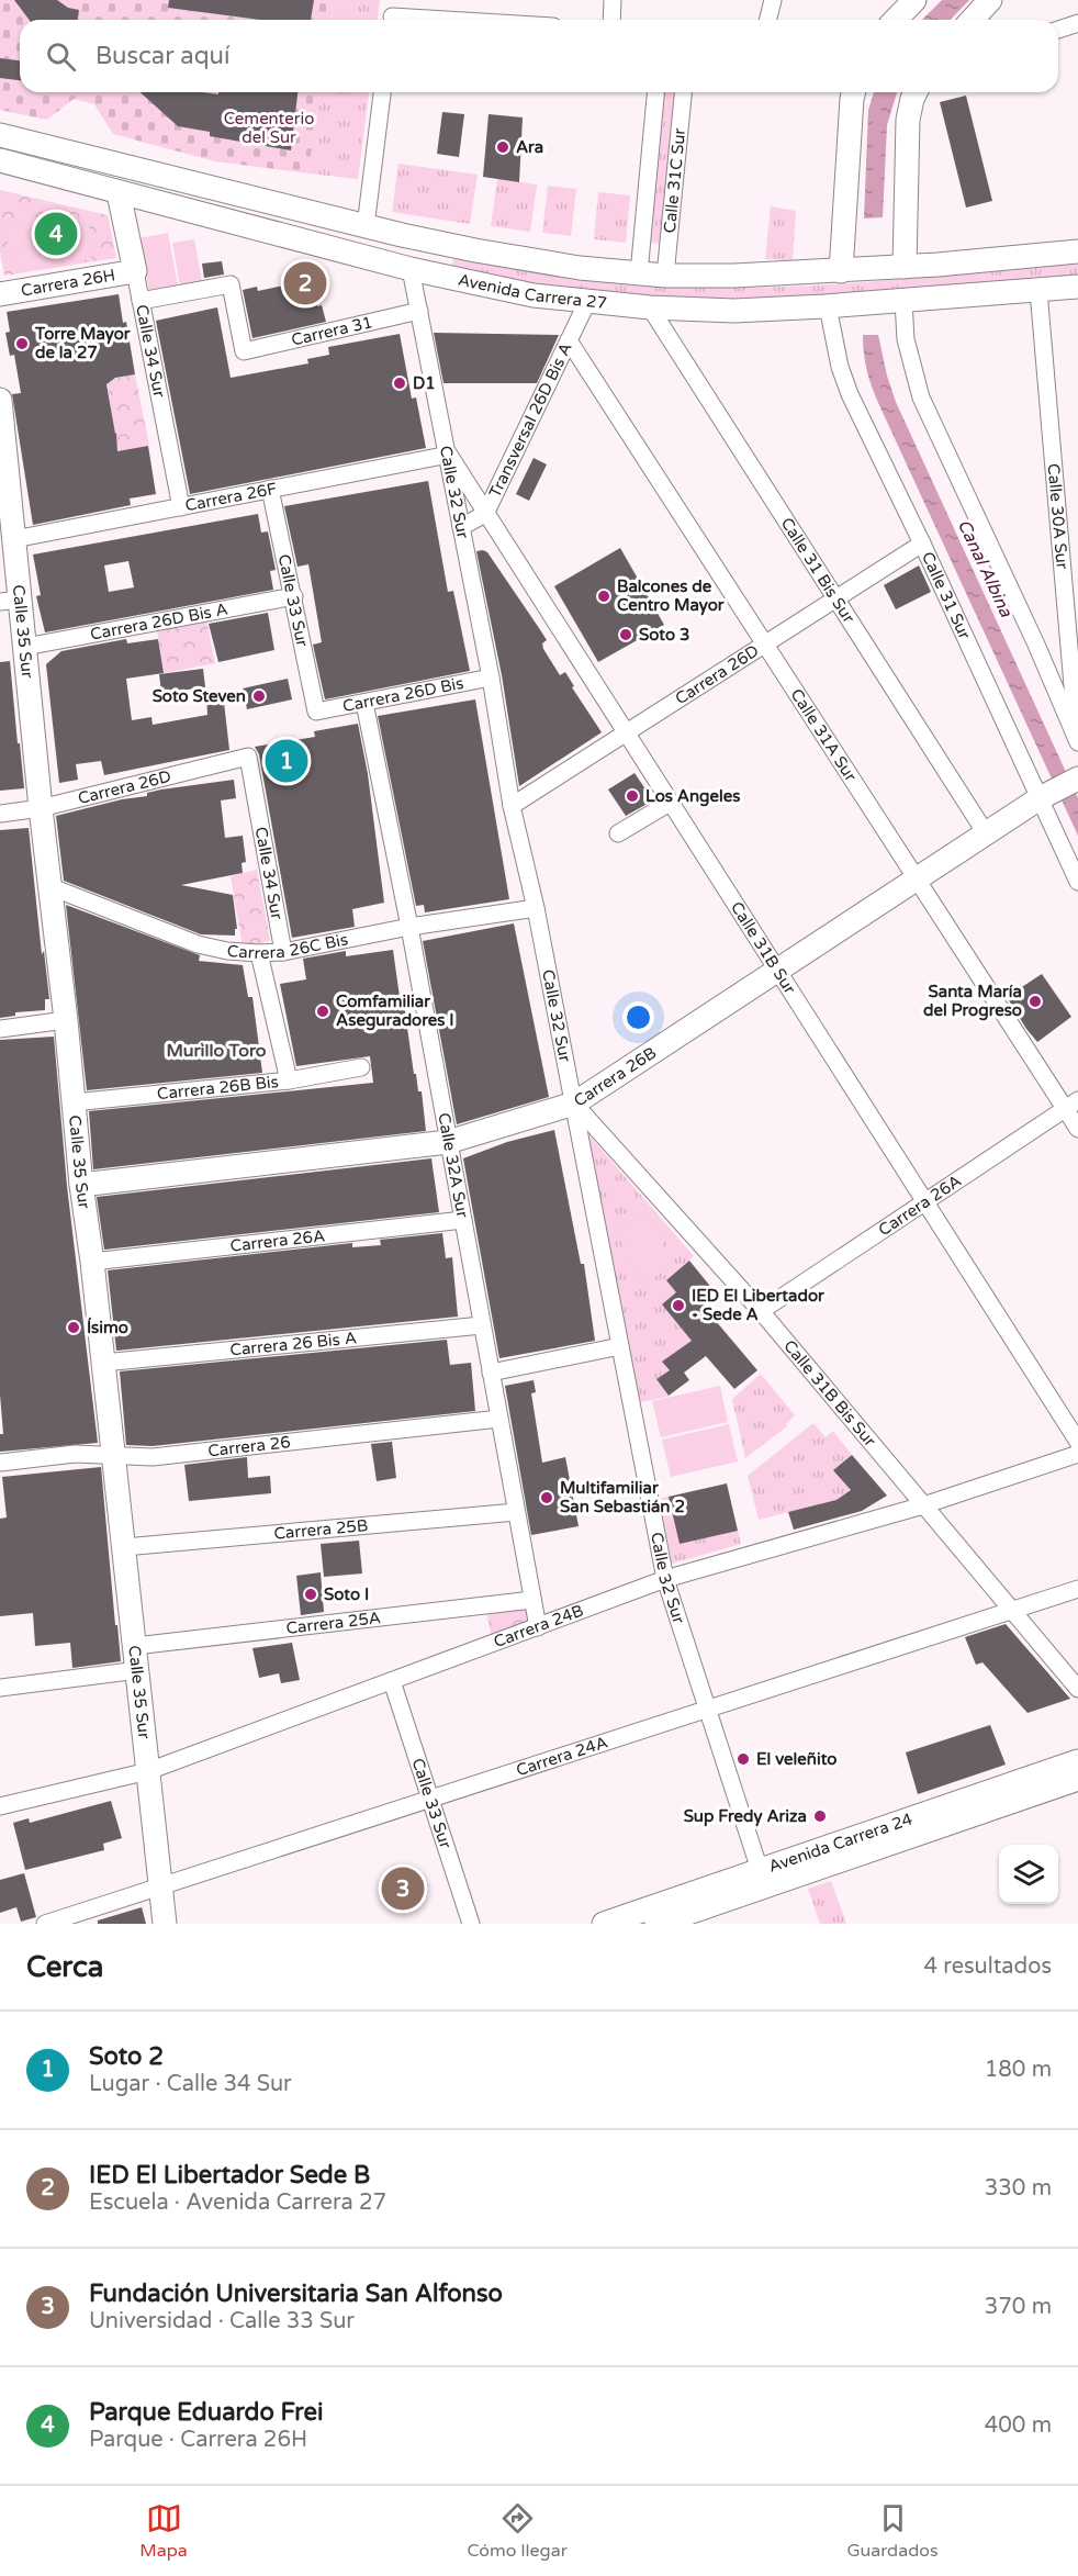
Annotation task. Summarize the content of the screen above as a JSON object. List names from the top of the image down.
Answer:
{
  "streets": {
    "street": [
      "Calle 31C Sur",
      "Carrera 26H",
      "Avenida Carrera 27",
      "Carrera 31",
      "Calle 34 Sur",
      "Transversal 26D Bis A",
      "Calle 32 Sur",
      "Carrera 26F",
      "Calle 30A Sur",
      "Calle 31 Bis Sur",
      "Calle 31 Sur",
      "Calle 33 Sur",
      "Carrera 26D Bis A",
      "Calle 35 Sur",
      "Carrera 26D",
      "Carrera 26D Bis",
      "Calle 31A Sur",
      "Carrera 26C Bis",
      "Calle 31B Sur",
      "Carrera 26B",
      "Carrera 26B Bis",
      "Calle 32A Sur",
      "Carrera 26A",
      "Carrera 26 Bis A",
      "Calle 31B Bis Sur",
      "Carrera 26",
      "Carrera 25B",
      "Carrera 25A",
      "Carrera 24B",
      "Carrera 24A",
      "Avenida Carrera 24"
    ]
  },
  "crossings": [
    ["Calle 31C Sur", "Avenida Carrera 27"],
    ["Carrera 26H", "Calle 34 Sur"],
    ["Avenida Carrera 27", "Calle 34 Sur"],
    ["Avenida Carrera 27", "Transversal 26D Bis A"],
    ["Avenida Carrera 27", "Calle 32 Sur"],
    ["Avenida Carrera 27", "Calle 30A Sur"],
    ["Avenida Carrera 27", "Calle 31 Bis Sur"],
    ["Avenida Carrera 27", "Calle 31 Sur"],
    ["Carrera 31", "Calle 34 Sur"],
    ["Carrera 31", "Calle 32 Sur"],
    ["Calle 34 Sur", "Carrera 26F"],
    ["Calle 34 Sur", "Carrera 26D"],
    ["Calle 34 Sur", "Carrera 26C Bis"],
    ["Transversal 26D Bis A", "Calle 32 Sur"],
    ["Transversal 26D Bis A", "Calle 31A Sur"],
    ["Transversal 26D Bis A", "Calle 31B Sur"],
    ["Calle 32 Sur", "Carrera 26F"],
    ["Calle 32 Sur", "Carrera 26D"],
    ["Calle 32 Sur", "Carrera 26D Bis"],
    ["Calle 32 Sur", "Carrera 26C Bis"],
    ["Calle 32 Sur", "Calle 31B Sur"],
    ["Calle 32 Sur", "Carrera 26B"],
    ["Calle 32 Sur", "Calle 31B Bis Sur"],
    ["Calle 32 Sur", "Carrera 24B"],
    ["Calle 32 Sur", "Carrera 24A"],
    ["Calle 32 Sur", "Avenida Carrera 24"],
    ["Carrera 26F", "Calle 33 Sur"],
    ["Carrera 26F", "Calle 35 Sur"],
    ["Carrera 26F", "Calle 31B Sur"],
    ["Calle 31 Bis Sur", "Carrera 26D"],
    ["Calle 31 Bis Sur", "Carrera 26B"],
    ["Calle 31 Sur", "Carrera 26D"],
    ["Calle 31 Sur", "Carrera 26B"],
    ["Calle 33 Sur", "Carrera 26D Bis A"],
    ["Calle 33 Sur", "Carrera 26D Bis"],
    ["Calle 33 Sur", "Carrera 24B"],
    ["Calle 33 Sur", "Carrera 24A"],
    ["Carrera 26D Bis A", "Calle 35 Sur"],
    ["Calle 35 Sur", "Carrera 26D"],
    ["Calle 35 Sur", "Carrera 26C Bis"],
    ["Calle 35 Sur", "Carrera 26B"],
    ["Calle 35 Sur", "Carrera 26B Bis"],
    ["Calle 35 Sur", "Carrera 26A"],
    ["Calle 35 Sur", "Carrera 26 Bis A"],
    ["Calle 35 Sur", "Carrera 26"],
    ["Calle 35 Sur", "Carrera 25B"],
    ["Calle 35 Sur", "Carrera 25A"],
    ["Calle 35 Sur", "Carrera 24B"],
    ["Calle 35 Sur", "Carrera 24A"],
    ["Carrera 26D", "Calle 31A Sur"],
    ["Carrera 26D", "Calle 31B Sur"],
    ["Carrera 26D Bis", "Calle 32A Sur"],
    ["Calle 31A Sur", "Carrera 26B"],
    ["Calle 31A Sur", "Carrera 26A"],
    ["Carrera 26C Bis", "Calle 32A Sur"],
    ["Calle 31B Sur", "Carrera 26B"],
    ["Calle 31B Sur", "Carrera 26A"],
    ["Carrera 26B", "Calle 32A Sur"],
    ["Carrera 26B", "Calle 31B Bis Sur"],
    ["Calle 32A Sur", "Carrera 26A"],
    ["Calle 32A Sur", "Carrera 26 Bis A"],
    ["Calle 32A Sur", "Carrera 26"],
    ["Calle 32A Sur", "Carrera 25B"],
    ["Calle 32A Sur", "Carrera 25A"],
    ["Calle 32A Sur", "Carrera 24B"],
    ["Carrera 26A", "Calle 31B Bis Sur"],
    ["Calle 31B Bis Sur", "Carrera 24B"],
    ["Calle 31B Bis Sur", "Carrera 24A"]
  ],
  "districts": ["Murillo Toro"],
  "water": ["Canal Albina"],
  "parks": ["Cementerio del Sur"],
  "places": [
    "Ara",
    "Torre Mayor de la 27",
    "D1",
    "Balcones de Centro Mayor",
    "Soto 3",
    "Soto Steven",
    "Los Angeles",
    "Santa María del Progreso",
    "Comfamiliar Aseguradores I",
    "IED El Libertador - Sede A",
    "Ísimo",
    "Multifamiliar San Sebastián 2",
    "Soto I",
    "El veleñito",
    "Sup Fredy Ariza"
  ],
  "page": {
    "search": "Buscar aquí",
    "pins": [
      "4",
      "2",
      "1",
      "3"
    ],
    "heading": ["Cerca", "4 resultados"],
    "list": [
      {
        "mark": "1",
        "name": "Soto 2",
        "note": "Lugar · Calle 34 Sur",
        "value": "180 m"
      },
      {
        "mark": "2",
        "name": "IED El Libertador Sede B",
        "note": "Escuela · Avenida Carrera 27",
        "value": "330 m"
      },
      {
        "mark": "3",
        "name": "Fundación Universitaria San Alfonso",
        "note": "Universidad · Calle 33 Sur",
        "value": "370 m"
      },
      {
        "mark": "4",
        "name": "Parque Eduardo Frei",
        "note": "Parque · Carrera 26H",
        "value": "400 m"
      }
    ],
    "nav": ["Mapa", "Cómo llegar", "Guardados"]
  }
}
